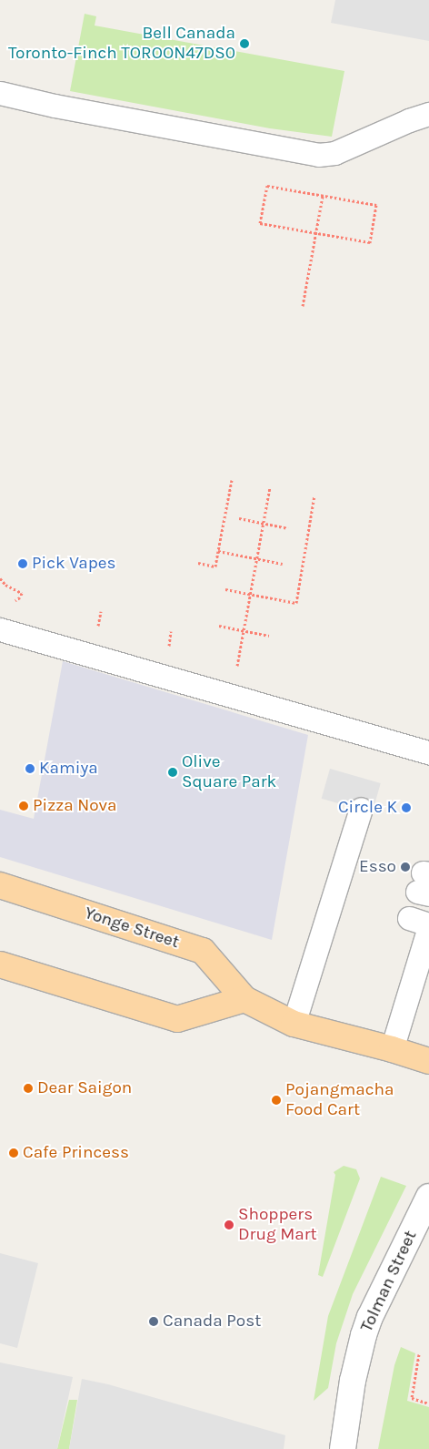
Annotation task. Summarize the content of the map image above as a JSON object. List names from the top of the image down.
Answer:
{
  "streets": {
    "main road": ["Yonge Street"],
    "street": ["Tolman Street"]
  },
  "places": [
    "Bell Canada Toronto-Finch TOROON47DS0",
    "Pick Vapes",
    "Kamiya",
    "Olive Square Park",
    "Pizza Nova",
    "Circle K",
    "Esso",
    "Dear Saigon",
    "Pojangmacha Food Cart",
    "Cafe Princess",
    "Shoppers Drug Mart",
    "Canada Post"
  ]
}
